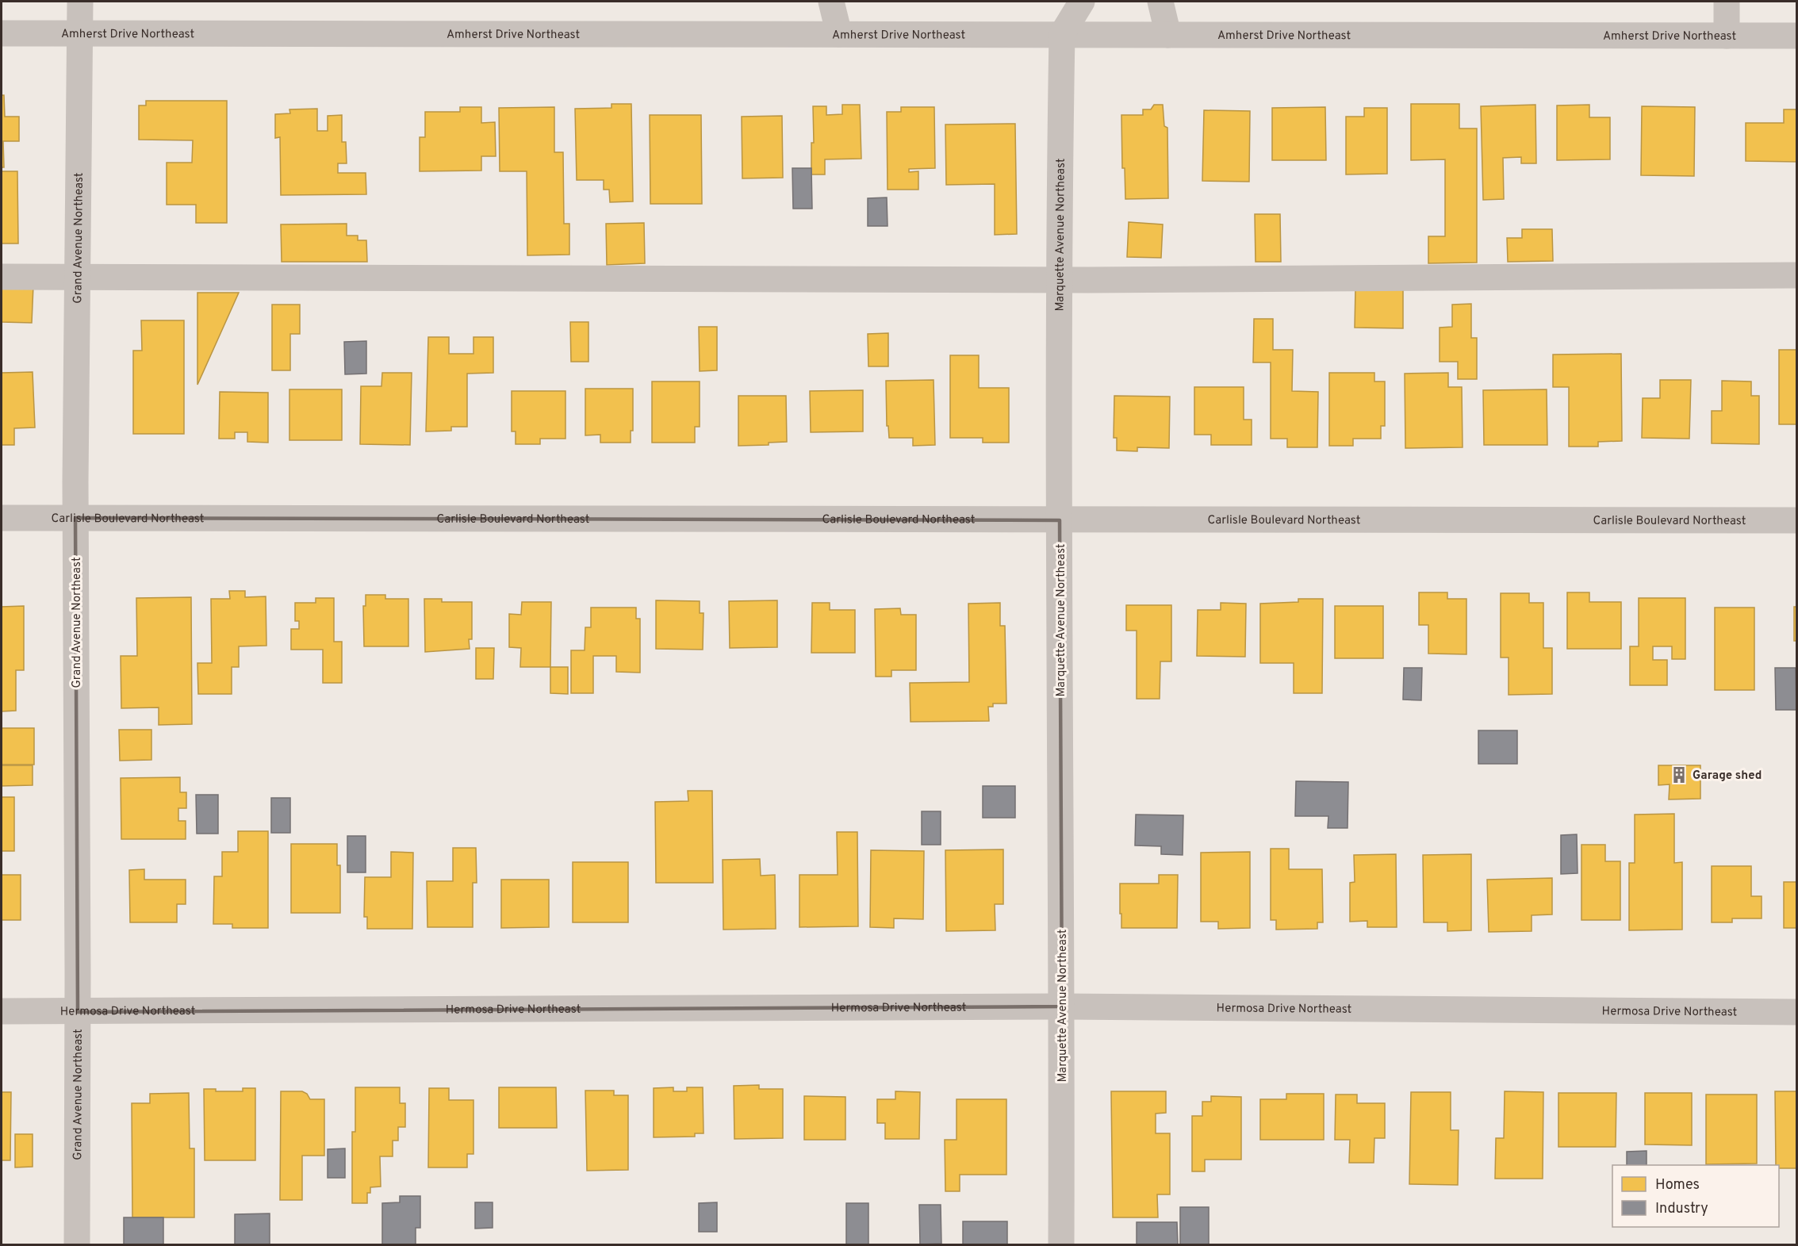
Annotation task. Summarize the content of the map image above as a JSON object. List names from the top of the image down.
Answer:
{
  "streets": {
    "street": [
      "Amherst Drive Northeast",
      "Marquette Avenue Northeast",
      "Grand Avenue Northeast",
      "Carlisle Boulevard Northeast",
      "Hermosa Drive Northeast"
    ]
  },
  "crossings": [
    ["Amherst Drive Northeast", "Marquette Avenue Northeast"],
    ["Amherst Drive Northeast", "Grand Avenue Northeast"],
    ["Marquette Avenue Northeast", "Carlisle Boulevard Northeast"],
    ["Marquette Avenue Northeast", "Hermosa Drive Northeast"],
    ["Grand Avenue Northeast", "Carlisle Boulevard Northeast"],
    ["Grand Avenue Northeast", "Hermosa Drive Northeast"]
  ],
  "places": {
    "building": ["Garage shed"]
  },
  "legend": ["Homes", "Industry"]
}
